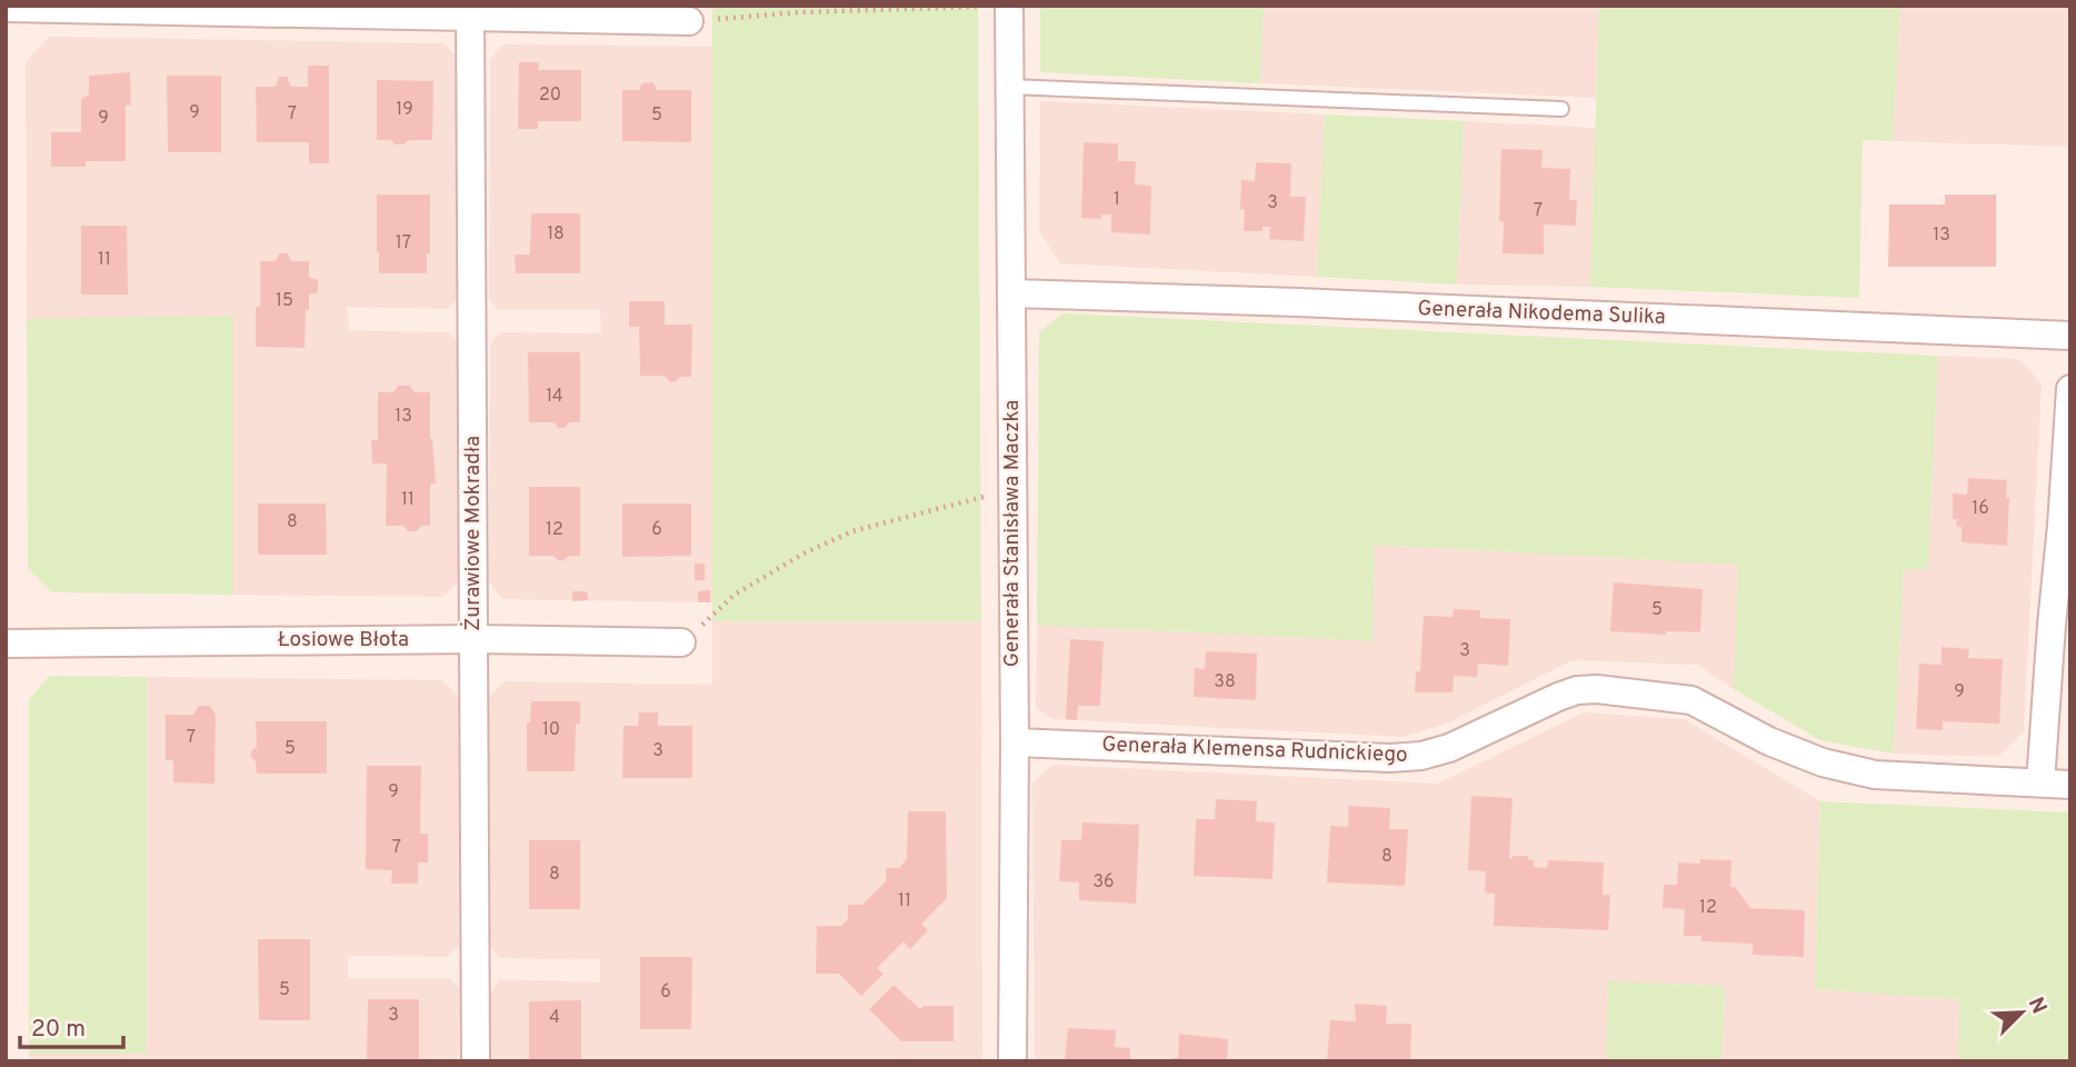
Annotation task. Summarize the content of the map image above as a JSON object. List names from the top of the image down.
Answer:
{
  "streets": {
    "street": [
      "Generała Nikodema Sulika",
      "Żurawiowe Mokradła",
      "Generała Stanisława Maczka",
      "Łosiowe Błota",
      "Generała Klemensa Rudnickiego"
    ]
  },
  "crossings": [
    ["Generała Nikodema Sulika", "Generała Stanisława Maczka"],
    ["Żurawiowe Mokradła", "Łosiowe Błota"],
    ["Generała Stanisława Maczka", "Generała Klemensa Rudnickiego"]
  ],
  "house_numbers": [
    "20",
    "19",
    "9",
    "7",
    "5",
    "9",
    "1",
    "3",
    "7",
    "18",
    "13",
    "17",
    "11",
    "15",
    "14",
    "13",
    "11",
    "16",
    "8",
    "12",
    "6",
    "5",
    "3",
    "38",
    "9",
    "10",
    "7",
    "5",
    "3",
    "9",
    "7",
    "8",
    "8",
    "36",
    "11",
    "12",
    "5",
    "6",
    "3",
    "4"
  ],
  "scale_bar": "20 m",
  "north": "top right"
}
